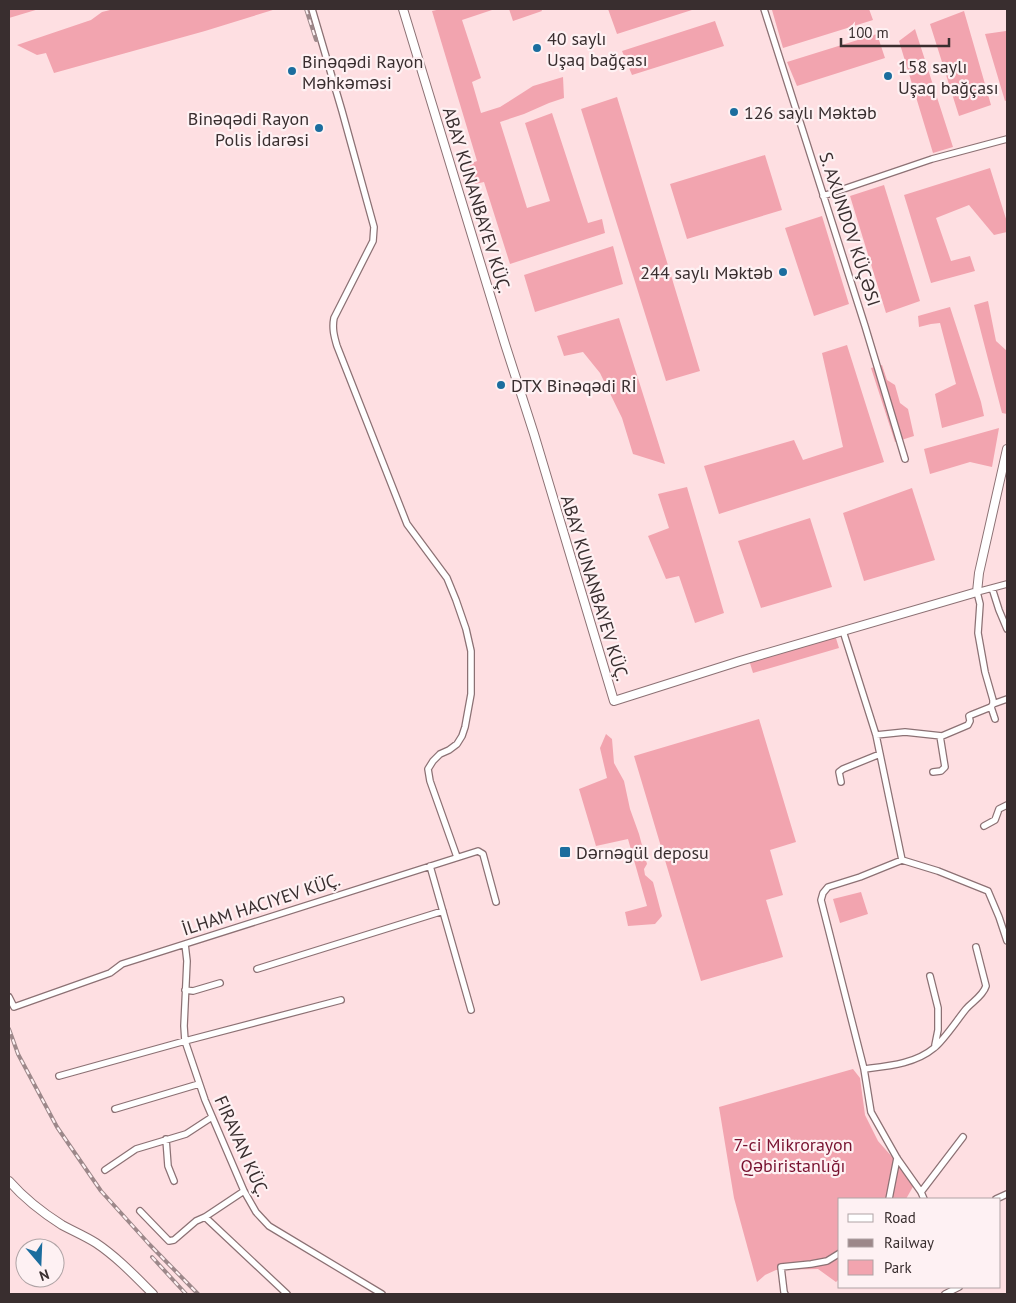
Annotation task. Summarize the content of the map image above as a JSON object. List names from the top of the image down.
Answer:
{
  "streets": {
    "street": ["ABAY KUNANBAYEV KÜÇ.", "S. AXUNDOV KÜÇƏSI", "FIRAVAN KÜÇ."]
  },
  "parks": ["7-ci Mikrorayon Qəbiristanlığı"],
  "places": {
    "other": [
      "40 saylı Uşaq bağçası",
      "Binəqədi Rayon Məhkəməsi",
      "158 saylı Uşaq bağçası",
      "126 saylı Məktəb",
      "Binəqədi Rayon Polis İdarəsi",
      "244 saylı Məktəb",
      "DTX Binəqədi Rİ"
    ],
    "transit": ["Dərnəgül deposu"]
  },
  "legend": ["Road", "Railway", "Park"],
  "scale_bar": "100 m",
  "north": "bottom"
}
